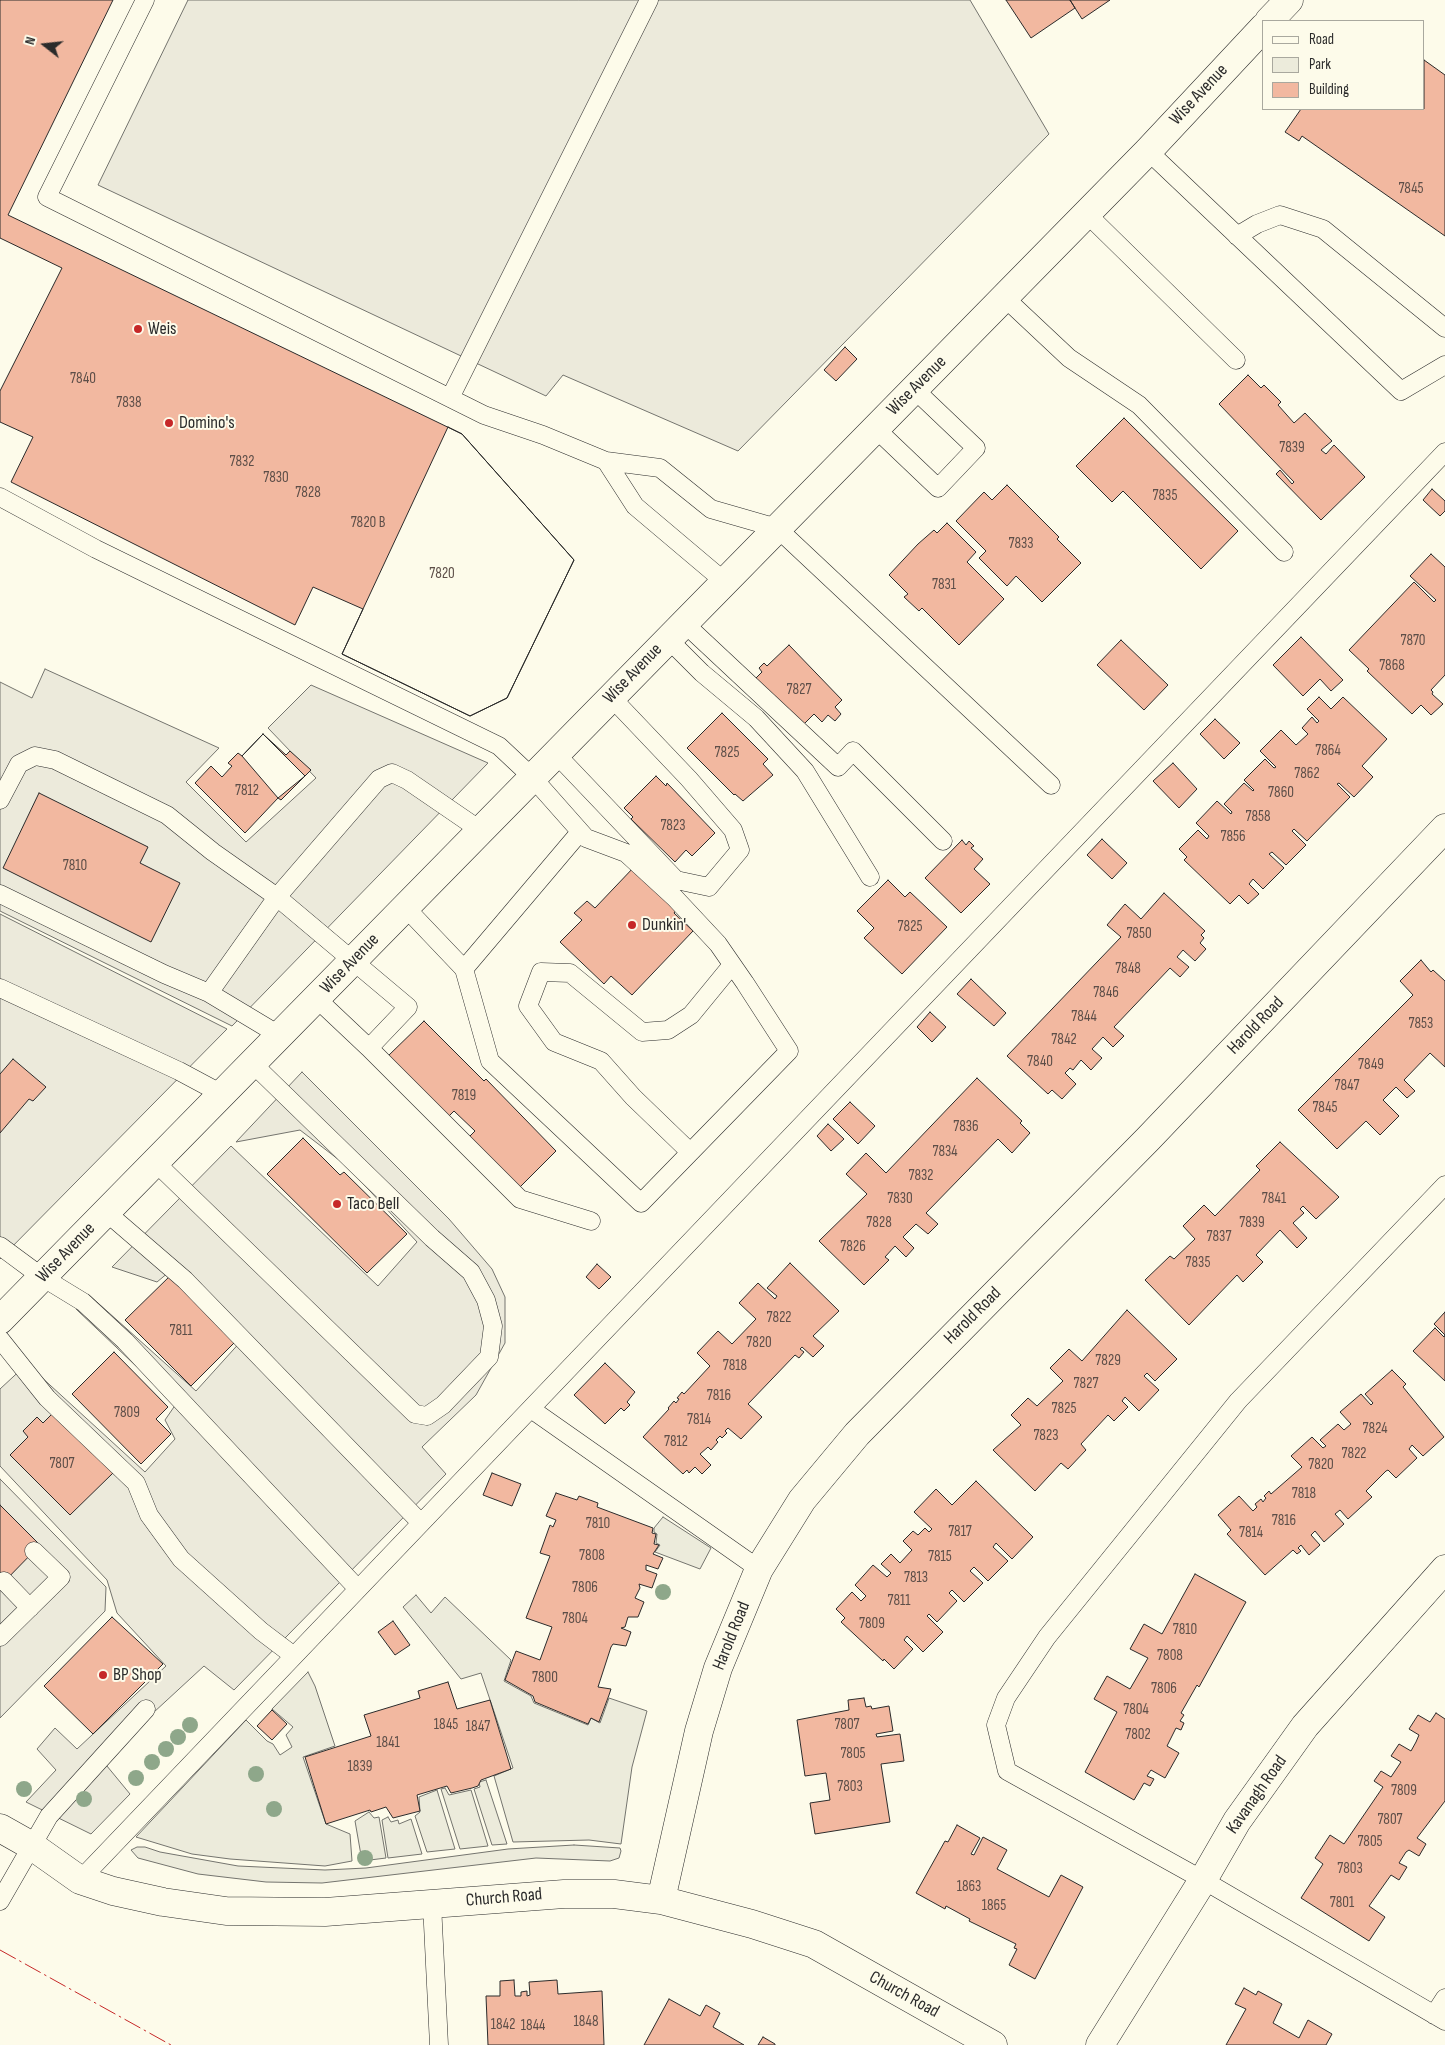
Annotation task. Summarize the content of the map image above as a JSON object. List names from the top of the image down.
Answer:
{
  "streets": {
    "street": [
      "Wise Avenue",
      "Harold Road",
      "Kavanagh Road",
      "Church Road"
    ]
  },
  "crossings": [
    ["Harold Road", "Church Road"]
  ],
  "places": [
    "Weis",
    "Domino's",
    "Dunkin'",
    "Taco Bell",
    "BP Shop"
  ],
  "house_numbers": [
    "7845",
    "7840",
    "7838",
    "7839",
    "7832",
    "7830",
    "7828",
    "7835",
    "7820 B",
    "7833",
    "7820",
    "7831",
    "7870",
    "7868",
    "7827",
    "7864",
    "7825",
    "7862",
    "7812",
    "7860",
    "7858",
    "7823",
    "7856",
    "7810",
    "7825",
    "7850",
    "7848",
    "7846",
    "7844",
    "7853",
    "7842",
    "7840",
    "7849",
    "7847",
    "7819",
    "7845",
    "7836",
    "7834",
    "7832",
    "7830",
    "7841",
    "7828",
    "7839",
    "7837",
    "7826",
    "7835",
    "7822",
    "7811",
    "7820",
    "7829",
    "7818",
    "7827",
    "7816",
    "7825",
    "7809",
    "7814",
    "7824",
    "7823",
    "7812",
    "7822",
    "7807",
    "7820",
    "7818",
    "7816",
    "7810",
    "7817",
    "7814",
    "7808",
    "7815",
    "7813",
    "7806",
    "7811",
    "7804",
    "7809",
    "7810",
    "7808",
    "7800",
    "7806",
    "7804",
    "1845",
    "7807",
    "1847",
    "7802",
    "1841",
    "7805",
    "1839",
    "7803",
    "7809",
    "7807",
    "7805",
    "7803",
    "1863",
    "7801",
    "1865",
    "1848",
    "1842",
    "1844"
  ],
  "legend": ["Road", "Park", "Building"],
  "north": "left"
}
